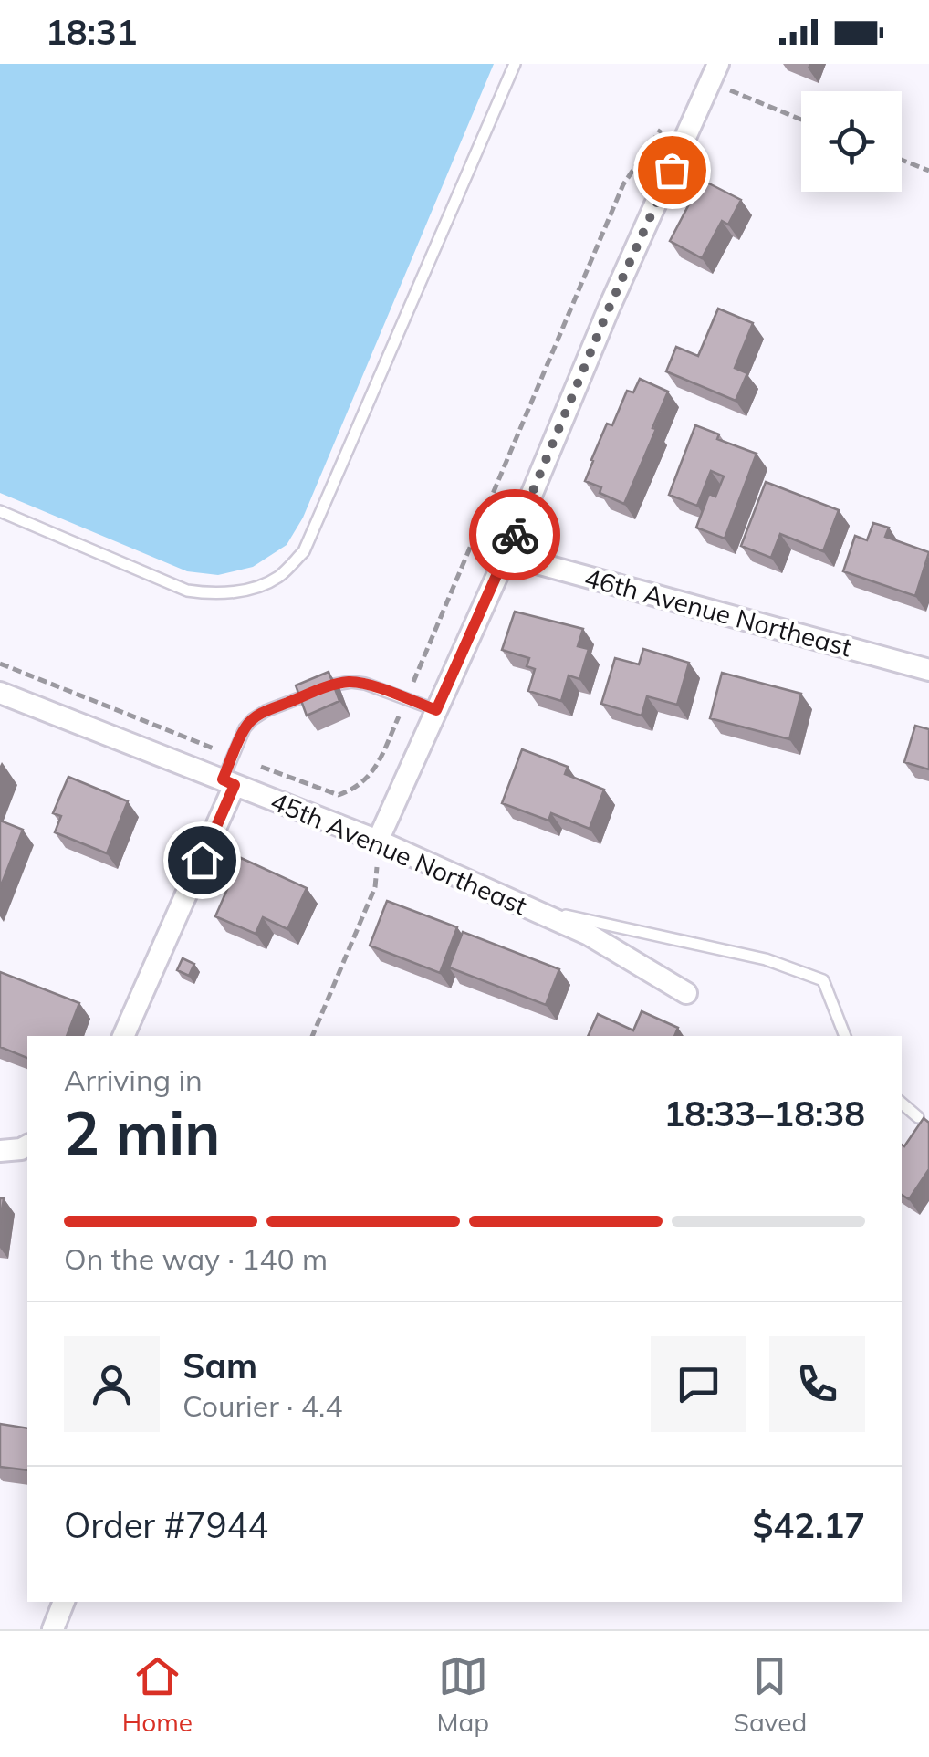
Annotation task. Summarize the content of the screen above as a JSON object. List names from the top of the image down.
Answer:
{
  "streets": {
    "street": ["46th Avenue Northeast", "45th Avenue Northeast"]
  },
  "page": {
    "status": "18:31",
    "heading": ["2 min", "Arriving in", "18:33–18:38"],
    "panel": [
      "Sam",
      "Courier · 4.4",
      "Order #7944",
      "$42.17"
    ],
    "bar": "On the way · 140 m",
    "tabs": ["Home", "Map", "Saved"]
  }
}
